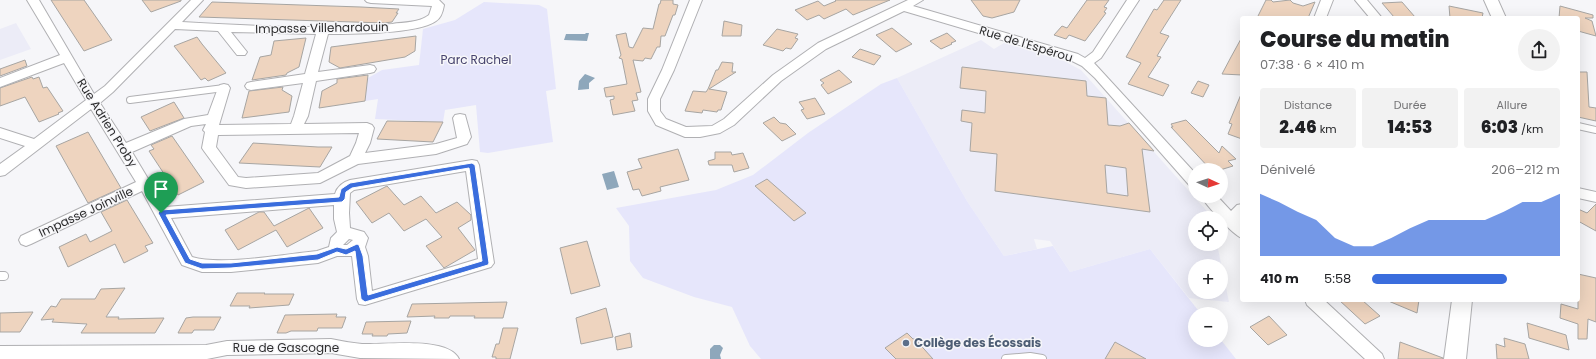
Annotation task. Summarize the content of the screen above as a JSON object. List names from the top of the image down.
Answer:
{
  "streets": {
    "street": [
      "Impasse Villehardouin",
      "Rue de l'Espérou",
      "Rue Adrien Proby",
      "Impasse Joinville",
      "Rue de Gascogne"
    ]
  },
  "crossings": [
    ["Rue Adrien Proby", "Impasse Joinville"]
  ],
  "parks": ["Parc Rachel"],
  "places": ["Collège des Écossais"],
  "north": "right",
  "page": {
    "heading": ["Course du matin", "07:38 · 6 × 410 m"],
    "stats": [
      ["Distance", "2.46 km"],
      ["Durée", "14:53"],
      ["Allure", "6:03 /km"]
    ],
    "chart": ["Dénivelé", "206–212 m"],
    "map_buttons": ["+", "−"],
    "list": [
      {
        "name": "410 m",
        "note": "5:58"
      }
    ]
  }
}
